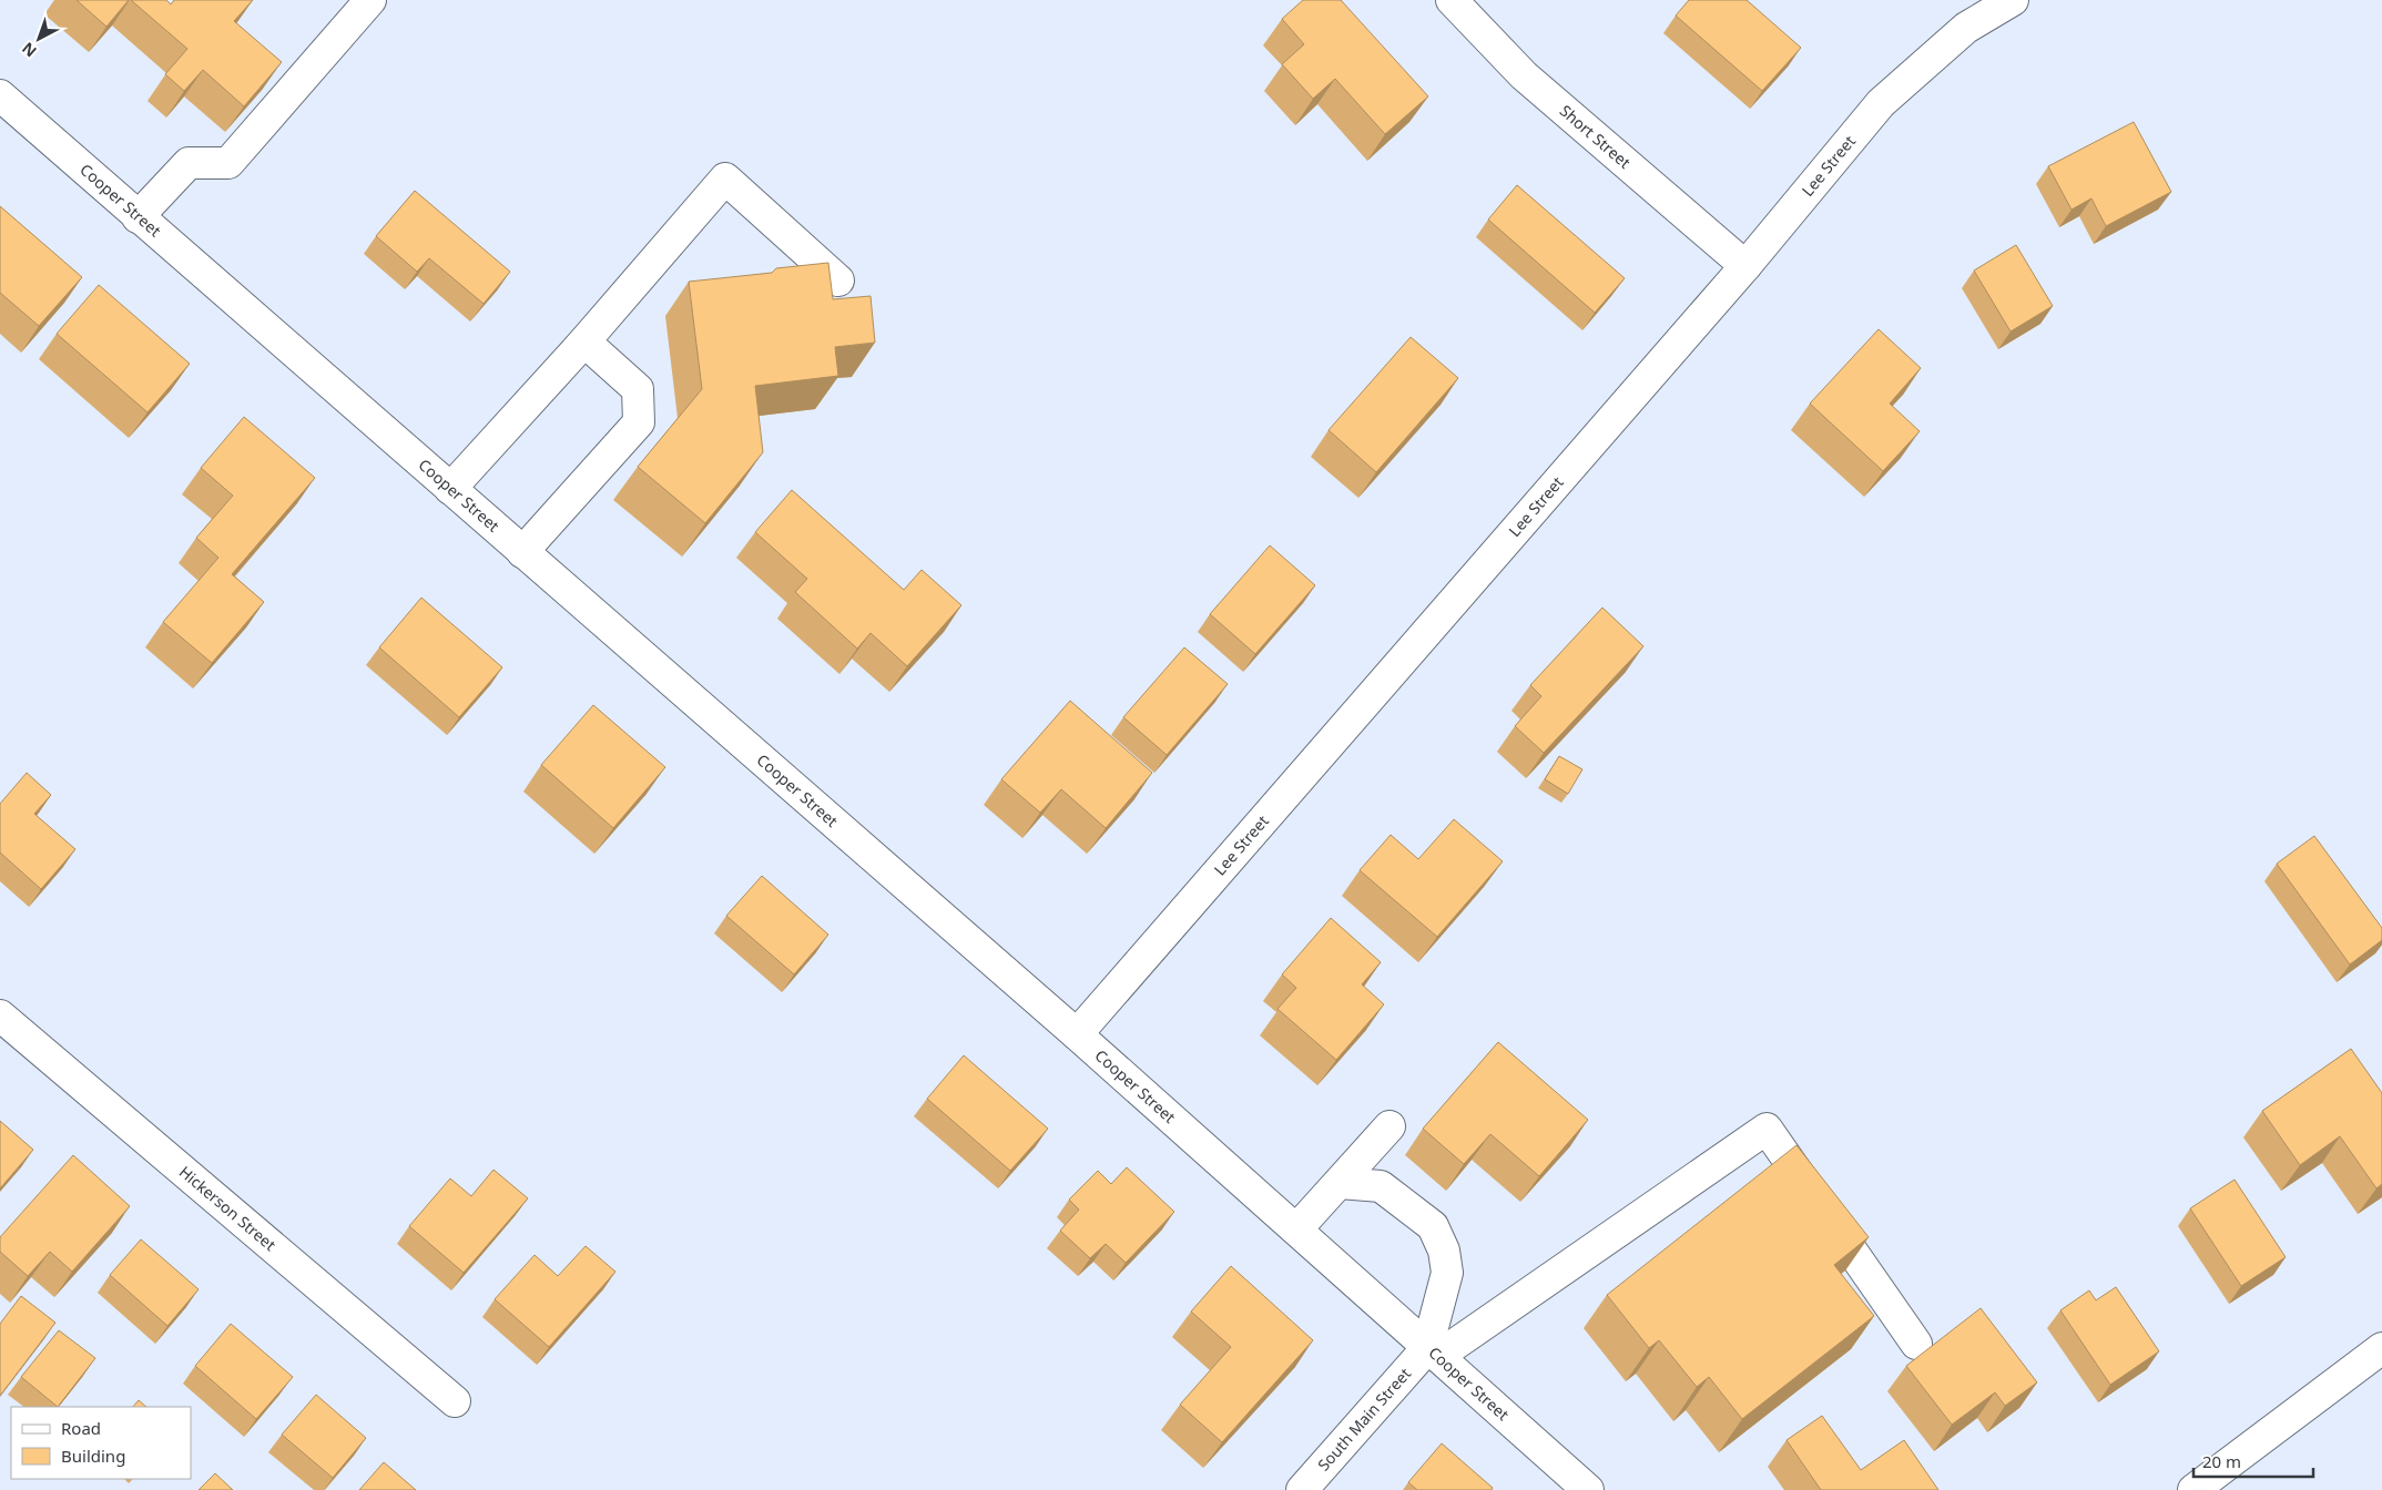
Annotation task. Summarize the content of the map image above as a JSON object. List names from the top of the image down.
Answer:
{
  "streets": {
    "street": [
      "Short Street",
      "Lee Street",
      "Cooper Street",
      "Hickerson Street",
      "South Main Street"
    ]
  },
  "crossings": [
    ["Short Street", "Lee Street"],
    ["Lee Street", "Cooper Street"],
    ["Cooper Street", "South Main Street"]
  ],
  "legend": ["Road", "Building"],
  "scale_bar": "20 m",
  "north": "bottom left"
}
